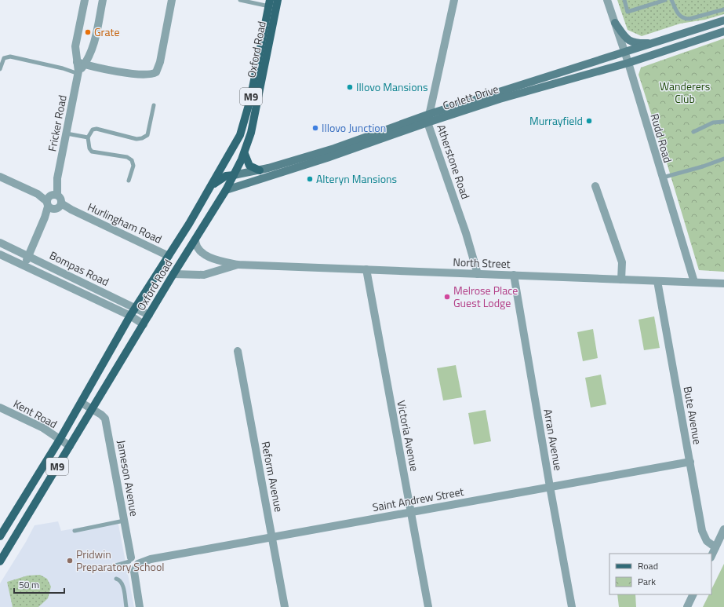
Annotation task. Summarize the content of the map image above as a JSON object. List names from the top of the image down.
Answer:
{
  "streets": {
    "main road": ["Oxford Road", "M9", "Corlett Drive"],
    "street": [
      "Fricker Road",
      "Rudd Road",
      "Atherstone Road",
      "Hurlingham Road",
      "North Street",
      "Bompas Road",
      "Kent Road",
      "Bute Avenue",
      "Victoria Avenue",
      "Arran Avenue",
      "Reform Avenue",
      "Jameson Avenue",
      "Saint Andrew Street"
    ]
  },
  "crossings": [
    ["Oxford Road", "Corlett Drive"],
    ["Oxford Road", "Hurlingham Road"],
    ["Oxford Road", "North Street"],
    ["Oxford Road", "Bompas Road"],
    ["Oxford Road", "Kent Road"],
    ["Oxford Road", "Jameson Avenue"],
    ["Corlett Drive", "Rudd Road"],
    ["Corlett Drive", "Atherstone Road"],
    ["Fricker Road", "Hurlingham Road"],
    ["Fricker Road", "Bompas Road"],
    ["Rudd Road", "North Street"],
    ["Atherstone Road", "North Street"],
    ["North Street", "Bute Avenue"],
    ["North Street", "Victoria Avenue"],
    ["North Street", "Arran Avenue"],
    ["Bute Avenue", "Saint Andrew Street"],
    ["Victoria Avenue", "Saint Andrew Street"],
    ["Arran Avenue", "Saint Andrew Street"],
    ["Reform Avenue", "Saint Andrew Street"]
  ],
  "parks": ["Wanderers Club"],
  "places": [
    "Grate",
    "Illovo Mansions",
    "Murrayfield",
    "Illovo Junction",
    "Alteryn Mansions",
    "Melrose Place Guest Lodge",
    "Pridwin Preparatory School"
  ],
  "legend": ["Road", "Park"],
  "scale_bar": "50 m"
}
